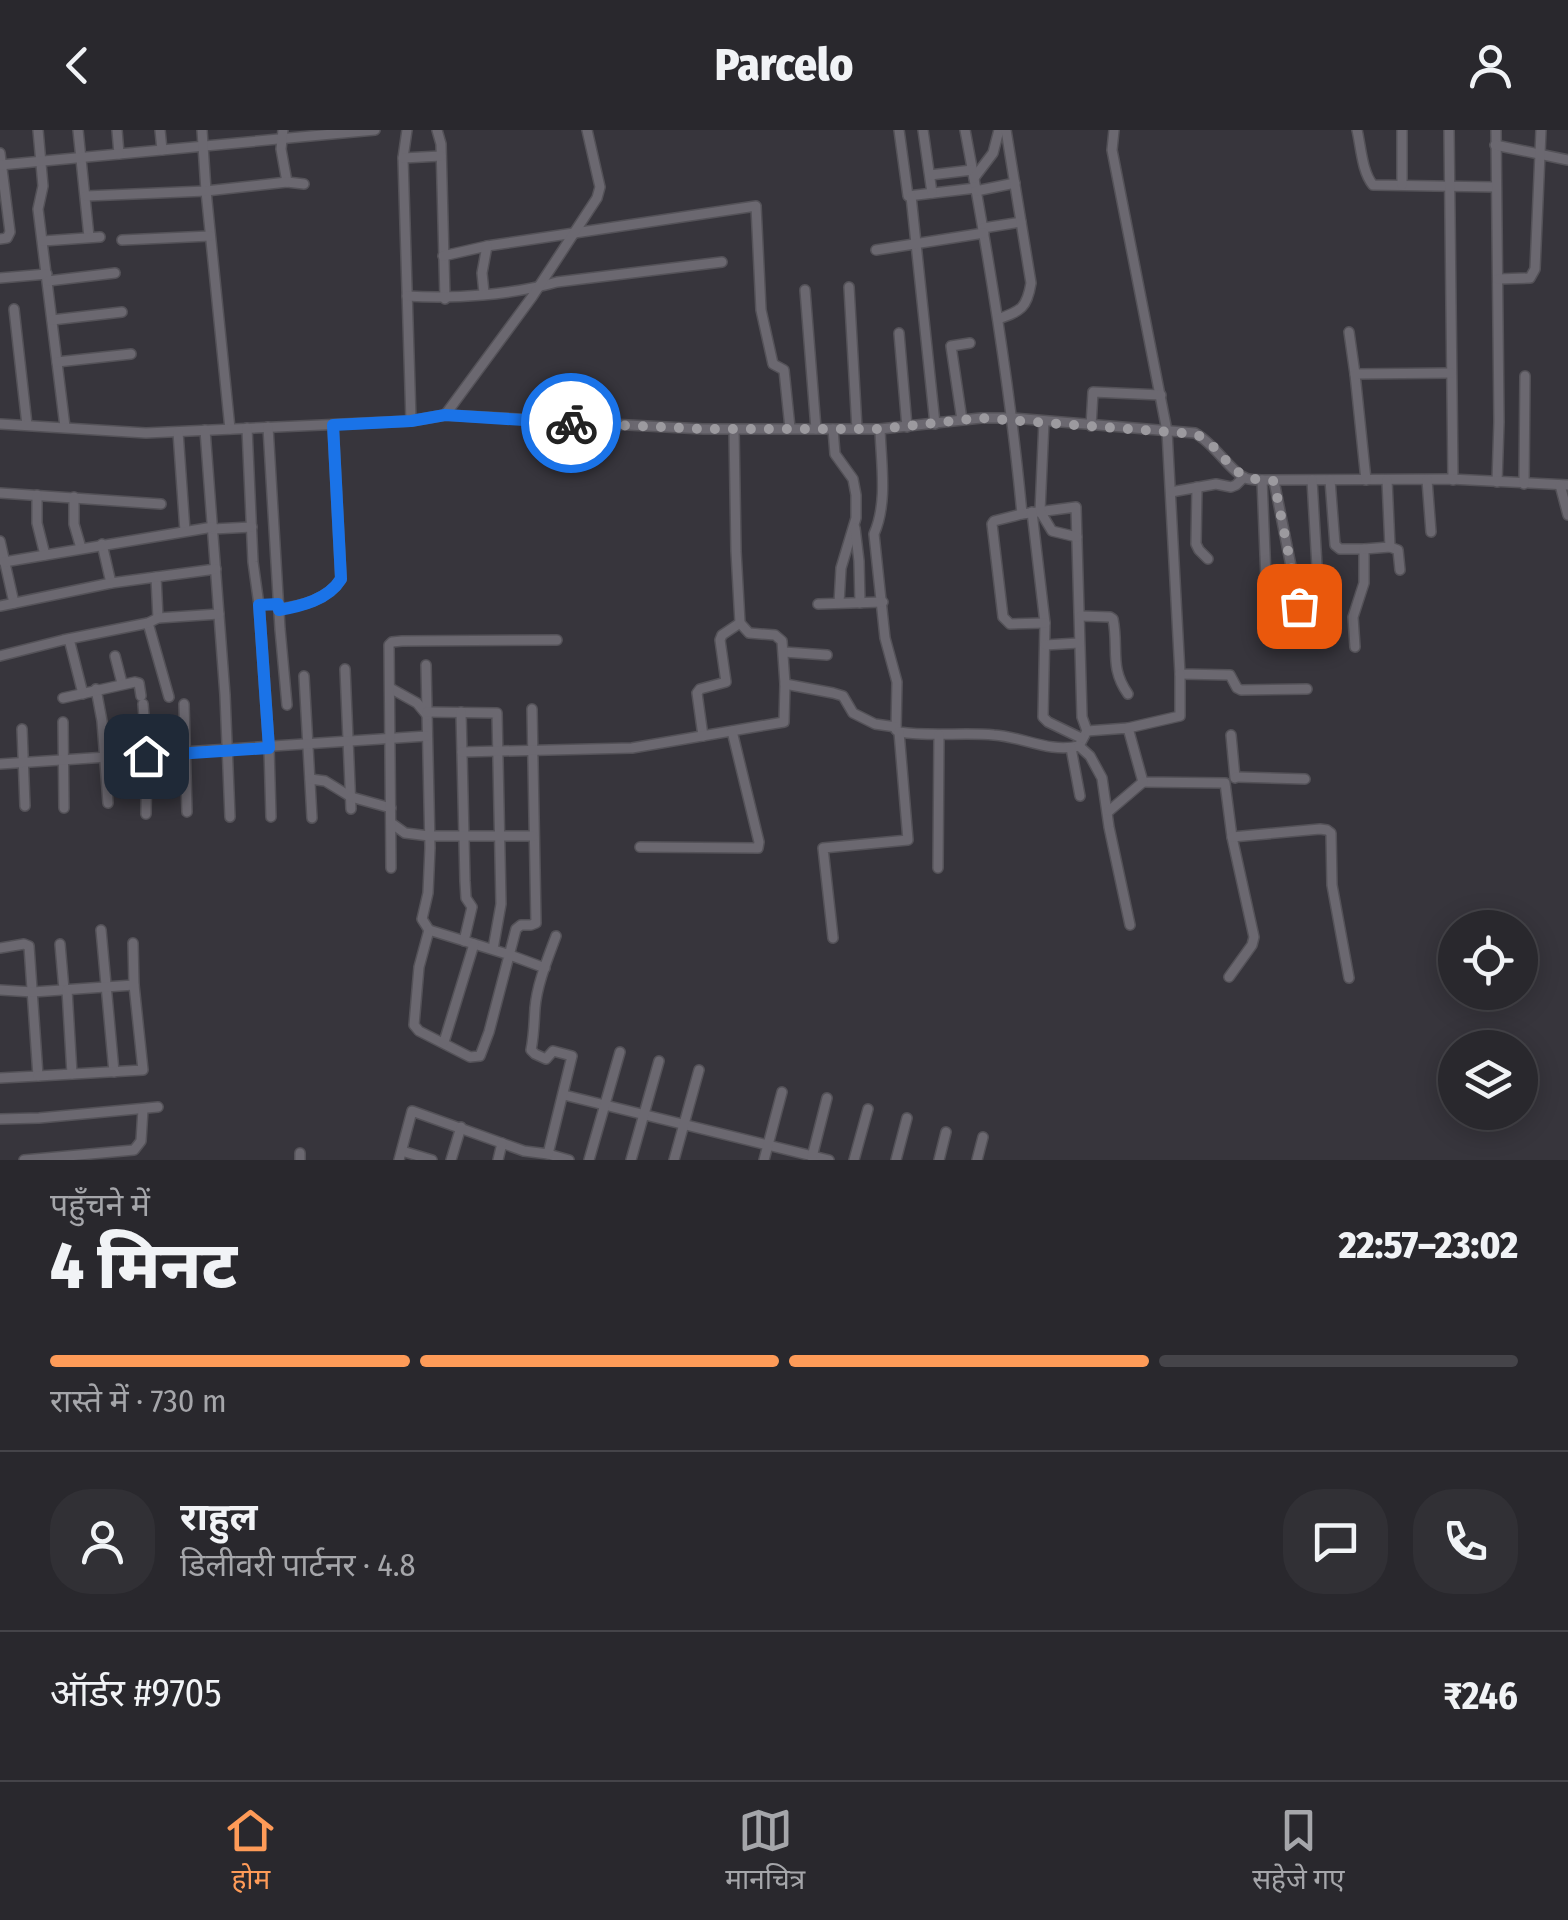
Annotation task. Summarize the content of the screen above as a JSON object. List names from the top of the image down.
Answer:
{
  "page": {
    "header": "Parcelo",
    "heading": ["4 मिनट", "पहुँचने में", "22:57–23:02"],
    "panel": [
      "राहुल",
      "डिलीवरी पार्टनर · 4.8",
      "ऑर्डर #9705",
      "₹246"
    ],
    "bar": "रास्ते में · 730 m",
    "tabs": ["होम", "मानचित्र", "सहेजे गए"]
  }
}
